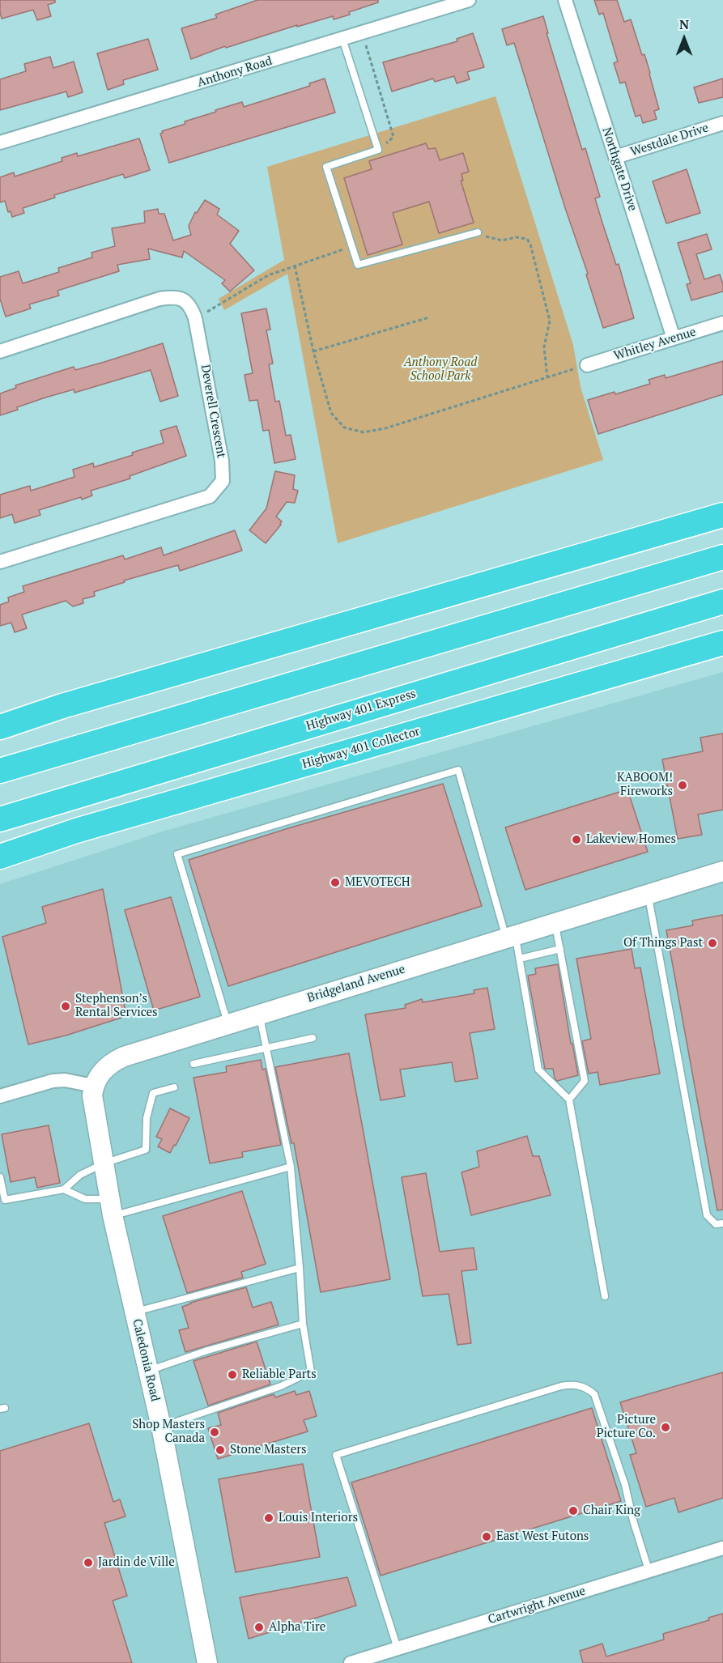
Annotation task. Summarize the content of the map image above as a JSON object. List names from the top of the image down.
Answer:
{
  "streets": {
    "highway": ["Highway 401 Express", "Highway 401 Collector"],
    "street": [
      "Anthony Road",
      "Westdale Drive",
      "Northgate Drive",
      "Whitley Avenue",
      "Deverell Crescent",
      "Bridgeland Avenue",
      "Caledonia Road",
      "Cartwright Avenue"
    ]
  },
  "crossings": [
    ["Westdale Drive", "Northgate Drive"],
    ["Northgate Drive", "Whitley Avenue"],
    ["Bridgeland Avenue", "Caledonia Road"]
  ],
  "parks": ["Anthony Road School Park"],
  "places": [
    "KABOOM! Fireworks",
    "Lakeview Homes",
    "MEVOTECH",
    "Of Things Past",
    "Stephenson’s Rental Services",
    "Reliable Parts",
    "Picture Picture Co.",
    "Shop Masters Canada",
    "Stone Masters",
    "Chair King",
    "Louis Interiors",
    "East West Futons",
    "Jardin de Ville",
    "Alpha Tire"
  ],
  "north": "top"
}
